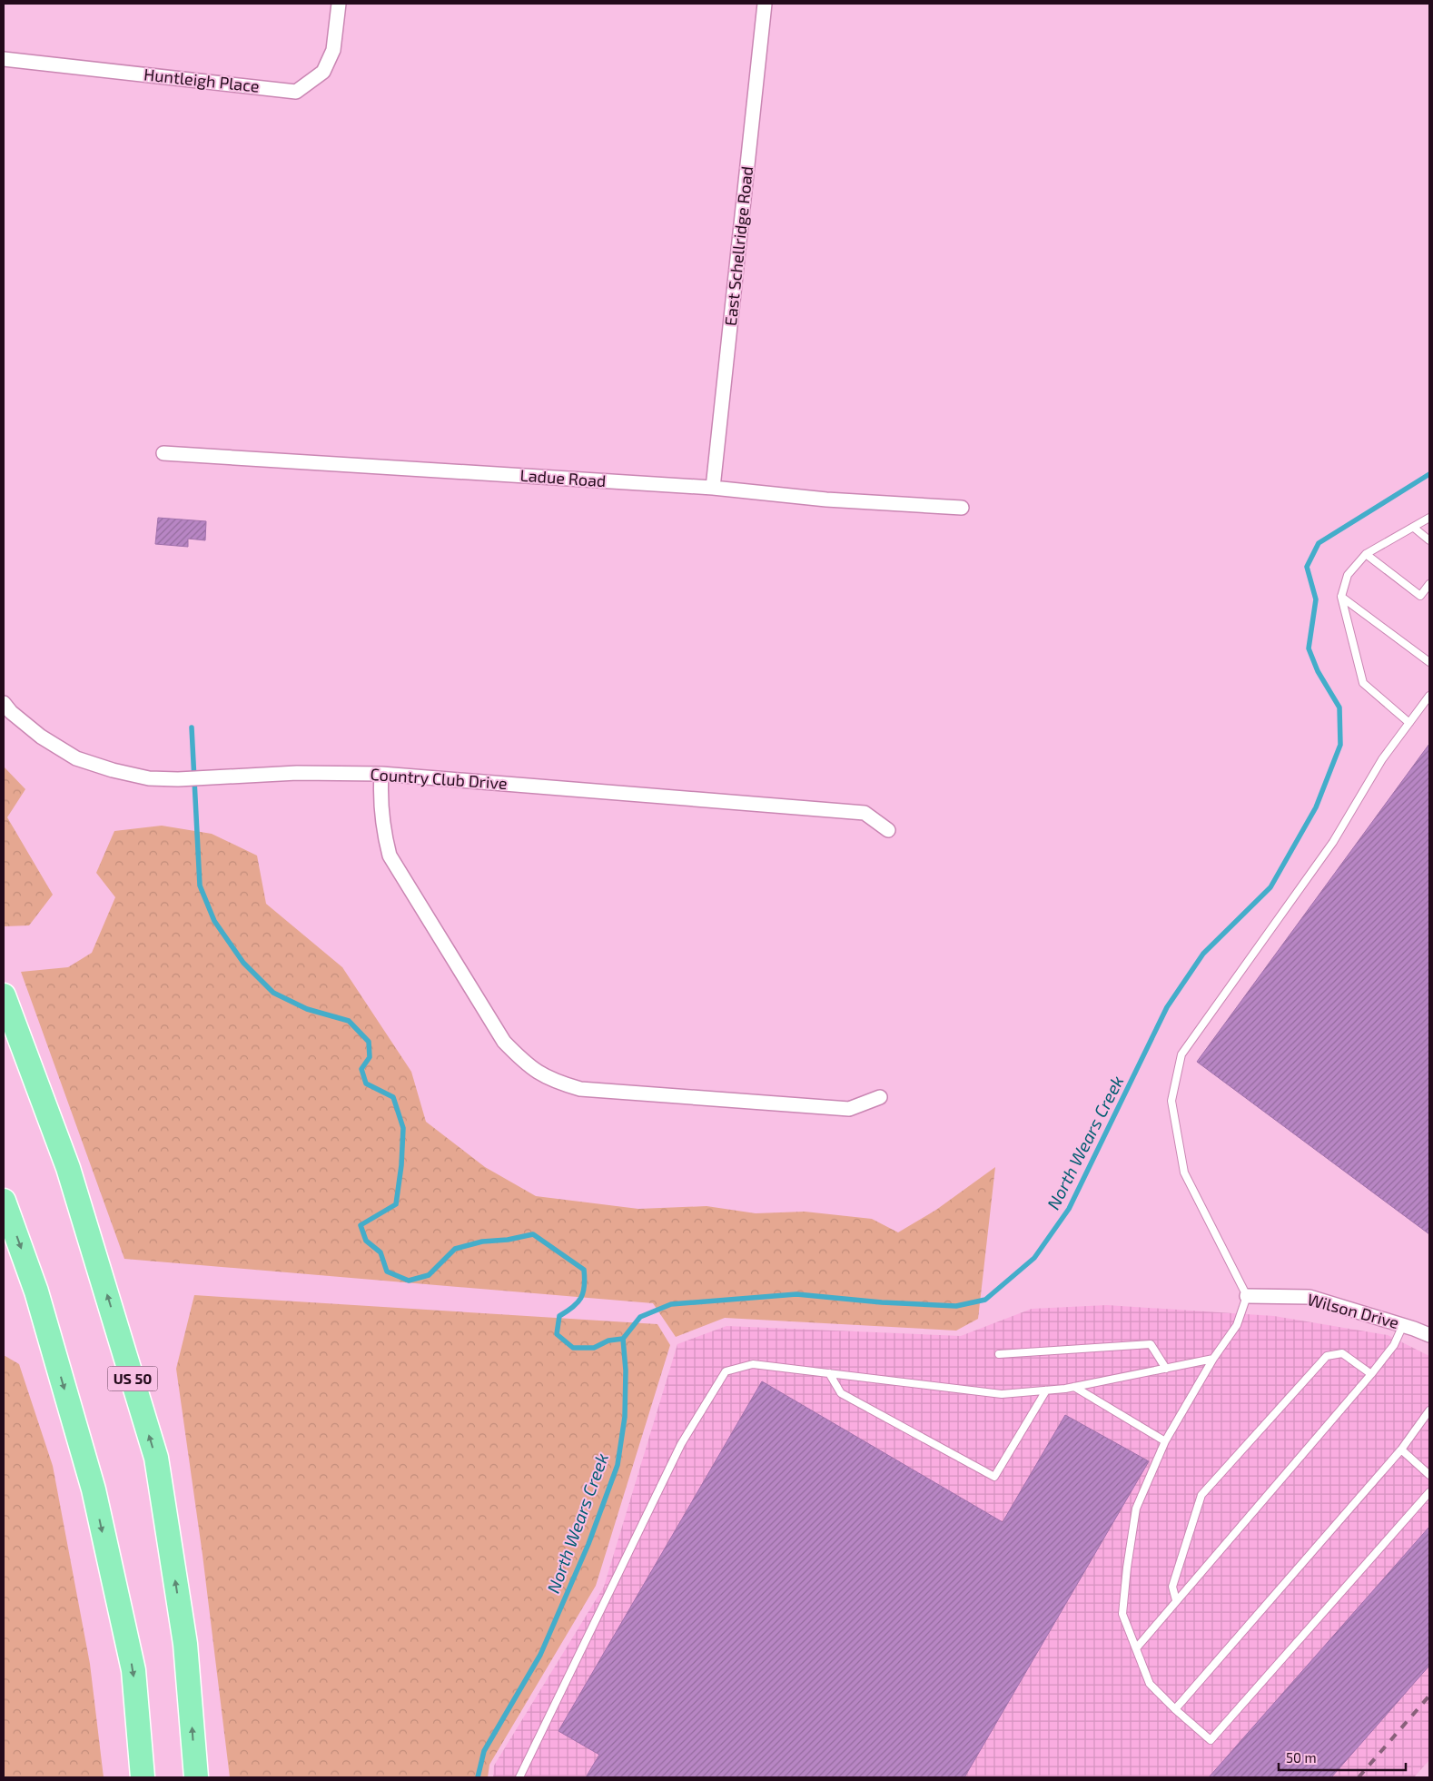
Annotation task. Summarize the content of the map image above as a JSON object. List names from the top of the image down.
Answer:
{
  "streets": {
    "highway": ["US 50"],
    "street": [
      "Huntleigh Place",
      "East Schellridge Road",
      "Ladue Road",
      "Country Club Drive",
      "Wilson Drive"
    ]
  },
  "crossings": [
    ["East Schellridge Road", "Ladue Road"]
  ],
  "water": ["North Wears Creek"],
  "scale_bar": "50 m"
}
